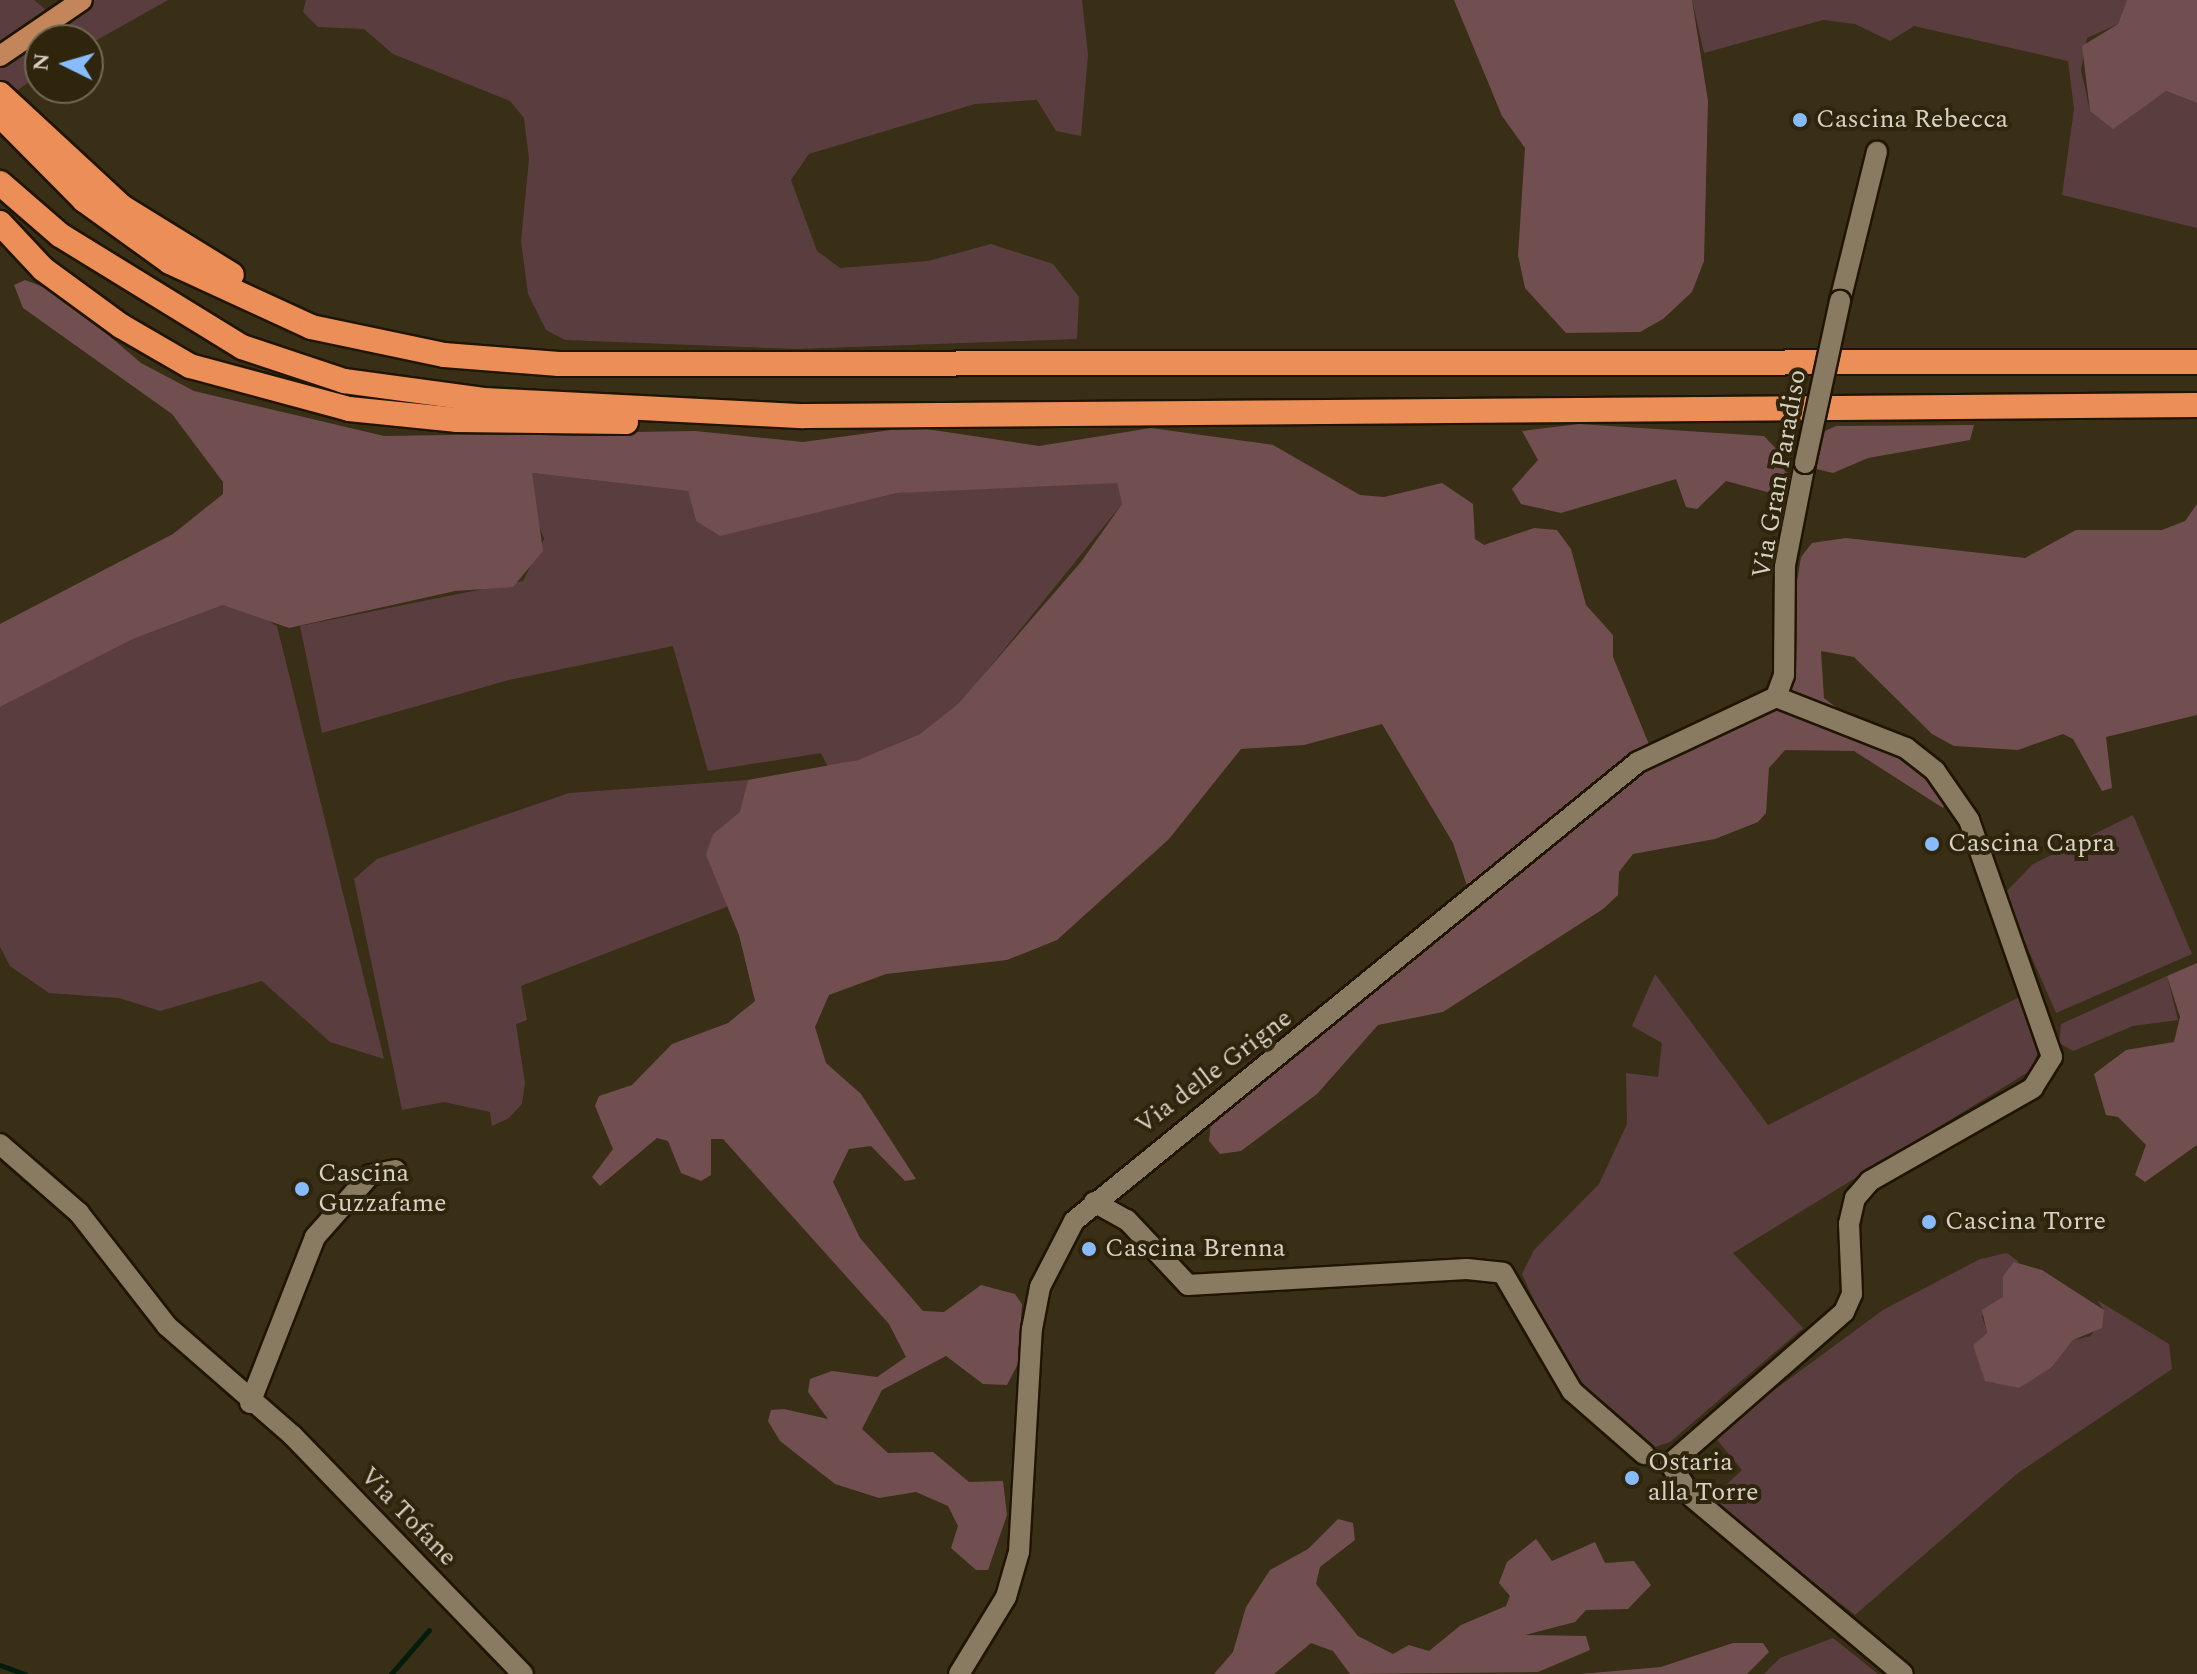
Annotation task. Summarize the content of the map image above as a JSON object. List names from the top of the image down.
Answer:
{
  "streets": {
    "street": ["Via Gran Paradiso", "Via delle Grigne", "Via Tofane"]
  },
  "crossings": [
    ["Via Gran Paradiso", "Via delle Grigne"]
  ],
  "places": [
    "Cascina Rebecca",
    "Cascina Capra",
    "Cascina Guzzafame",
    "Cascina Torre",
    "Cascina Brenna",
    "Ostaria alla Torre"
  ],
  "north": "left"
}
